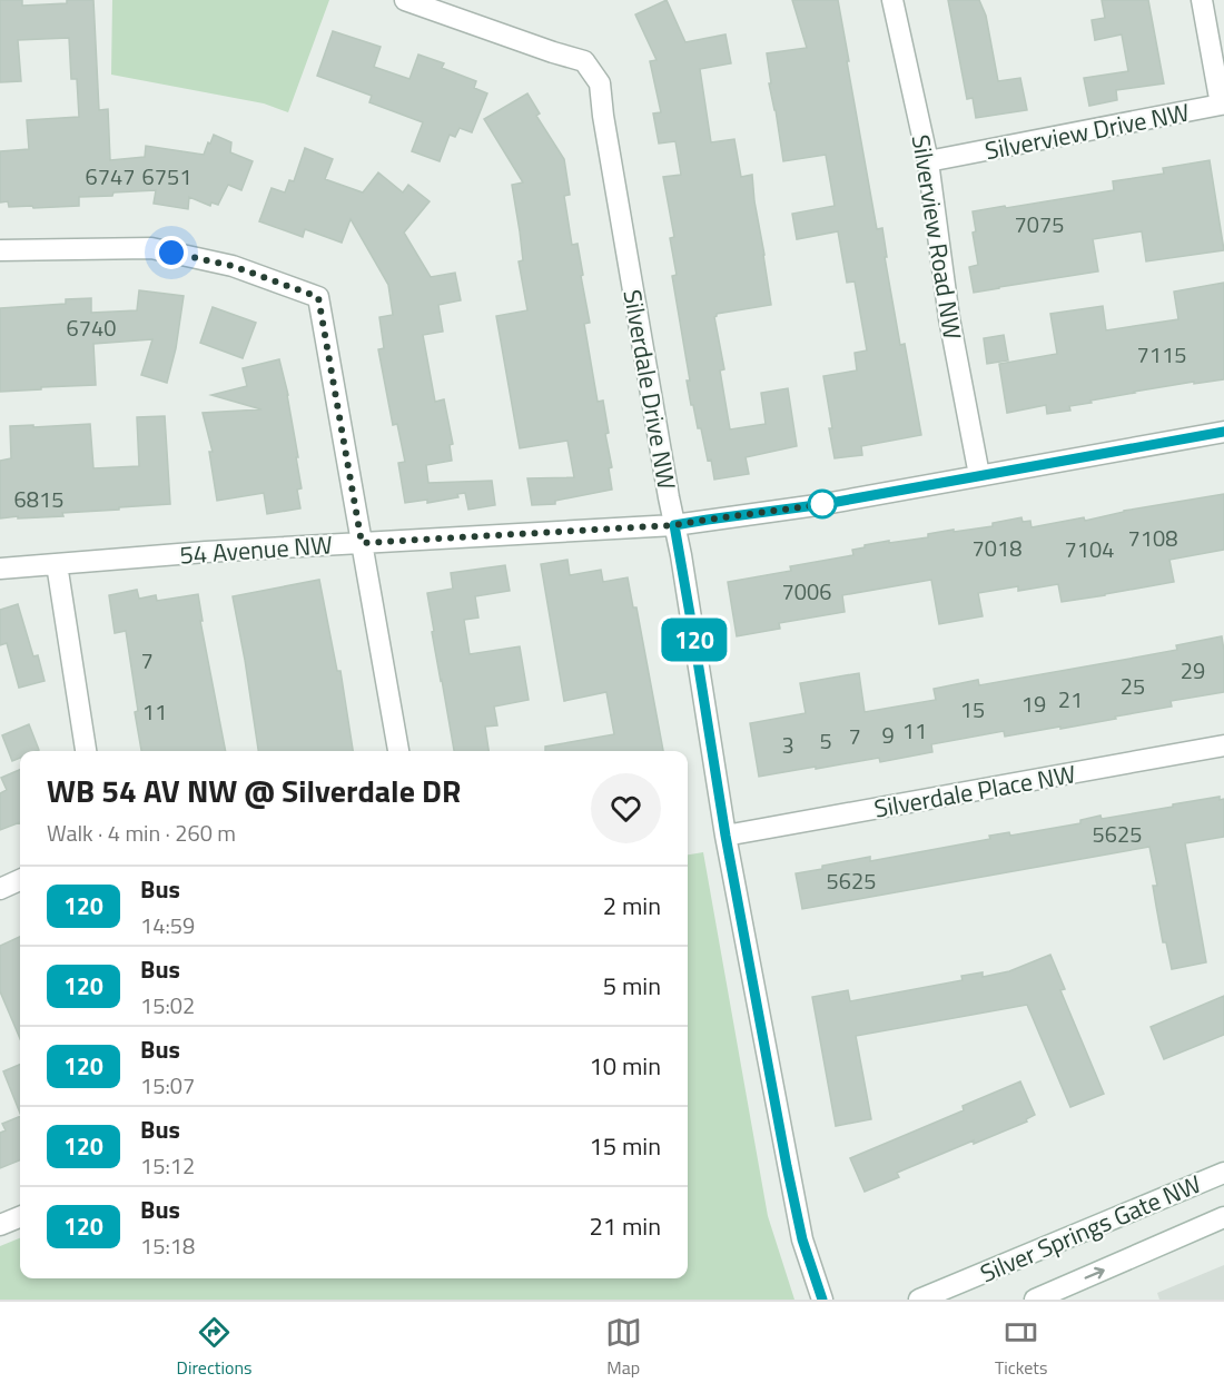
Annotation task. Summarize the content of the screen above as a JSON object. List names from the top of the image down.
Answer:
{
  "streets": {
    "street": [
      "Silverview Drive NW",
      "Silverview Road NW",
      "Silverdale Drive NW",
      "54 Avenue NW",
      "Silverdale Place NW",
      "Silver Springs Gate NW"
    ]
  },
  "crossings": [
    ["Silverview Drive NW", "Silverview Road NW"],
    ["Silverview Road NW", "54 Avenue NW"],
    ["Silverdale Drive NW", "54 Avenue NW"],
    ["Silverdale Drive NW", "Silverdale Place NW"]
  ],
  "lines": ["bus line 120"],
  "house_numbers": [
    "6747",
    "6751",
    "7075",
    "6740",
    "7115",
    "6815",
    "7108",
    "7018",
    "7104",
    "7006",
    "7",
    "29",
    "25",
    "21",
    "19",
    "15",
    "11",
    "11",
    "9",
    "7",
    "5",
    "3",
    "5625",
    "5625"
  ],
  "page": {
    "on_map": "120",
    "heading": ["WB 54 AV NW @ Silverdale DR", "Walk · 4 min · 260 m"],
    "list": [
      {
        "mark": "120",
        "name": "Bus",
        "note": "14:59",
        "value": "2 min"
      },
      {
        "mark": "120",
        "name": "Bus",
        "note": "15:02",
        "value": "5 min"
      },
      {
        "mark": "120",
        "name": "Bus",
        "note": "15:07",
        "value": "10 min"
      },
      {
        "mark": "120",
        "name": "Bus",
        "note": "15:12",
        "value": "15 min"
      },
      {
        "mark": "120",
        "name": "Bus",
        "note": "15:18",
        "value": "21 min"
      }
    ],
    "tabs": ["Directions", "Map", "Tickets"]
  }
}
